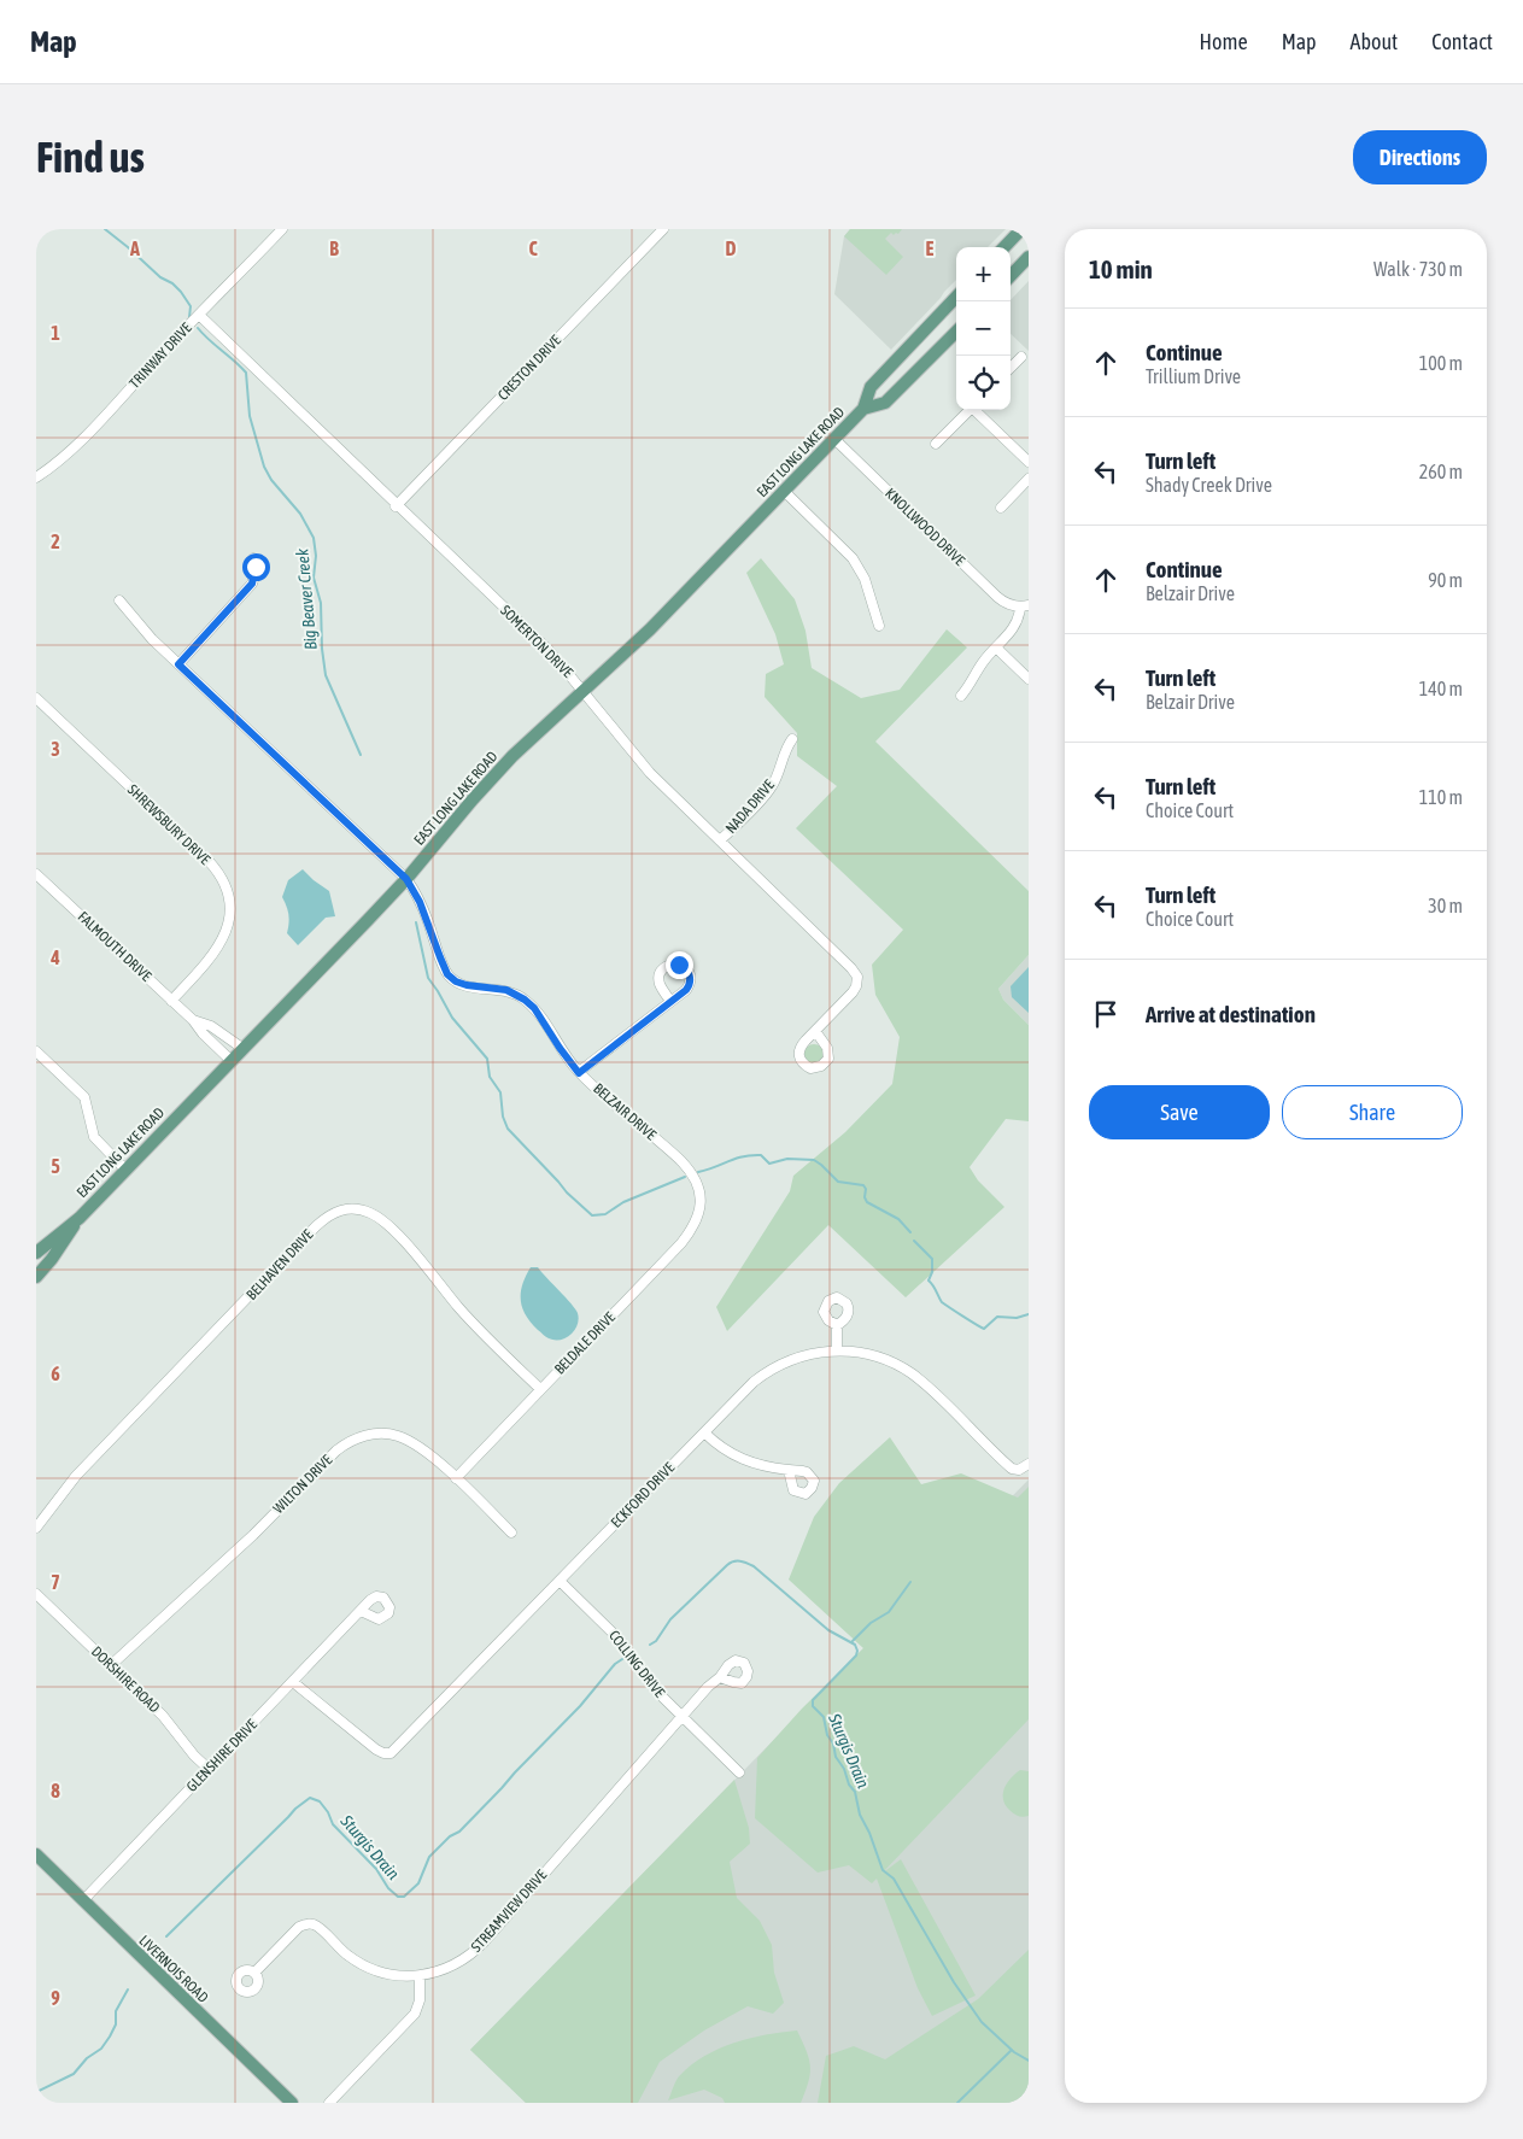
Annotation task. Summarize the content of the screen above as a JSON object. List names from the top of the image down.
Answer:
{
  "streets": {
    "main road": ["EAST LONG LAKE ROAD", "LIVERNOIS ROAD"],
    "street": [
      "TRINWAY DRIVE",
      "CRESTON DRIVE",
      "KNOLLWOOD DRIVE",
      "SOMERTON DRIVE",
      "NADA DRIVE",
      "SHREWSBURY DRIVE",
      "FALMOUTH DRIVE",
      "BELZAIR DRIVE",
      "BELHAVEN DRIVE",
      "BELDALE DRIVE",
      "WILTON DRIVE",
      "ECKFORD DRIVE",
      "COLLING DRIVE",
      "DORSHIRE ROAD",
      "GLENSHIRE DRIVE",
      "STREAMVIEW DRIVE"
    ]
  },
  "crossings": [
    ["TRINWAY DRIVE", "SOMERTON DRIVE"],
    ["CRESTON DRIVE", "SOMERTON DRIVE"],
    ["EAST LONG LAKE ROAD", "KNOLLWOOD DRIVE"],
    ["EAST LONG LAKE ROAD", "SOMERTON DRIVE"],
    ["EAST LONG LAKE ROAD", "FALMOUTH DRIVE"],
    ["EAST LONG LAKE ROAD", "BELZAIR DRIVE"],
    ["SOMERTON DRIVE", "NADA DRIVE"],
    ["SHREWSBURY DRIVE", "FALMOUTH DRIVE"],
    ["BELZAIR DRIVE", "BELDALE DRIVE"],
    ["BELHAVEN DRIVE", "BELDALE DRIVE"],
    ["BELDALE DRIVE", "WILTON DRIVE"],
    ["WILTON DRIVE", "DORSHIRE ROAD"],
    ["ECKFORD DRIVE", "COLLING DRIVE"],
    ["ECKFORD DRIVE", "GLENSHIRE DRIVE"],
    ["COLLING DRIVE", "STREAMVIEW DRIVE"],
    ["DORSHIRE ROAD", "GLENSHIRE DRIVE"],
    ["GLENSHIRE DRIVE", "LIVERNOIS ROAD"]
  ],
  "water": ["Big Beaver Creek", "Sturgis Drain"],
  "page": {
    "header": "Map",
    "nav": [
      "Home",
      "Map",
      "About",
      "Contact"
    ],
    "buttons": [
      "Directions",
      ["Save", "Share"]
    ],
    "title": "Find us",
    "heading": ["10 min", "Walk · 730 m"],
    "map_buttons": ["+", "−"],
    "list": [
      ["Continue", "Trillium Drive", "100 m"],
      ["Turn left", "Shady Creek Drive", "260 m"],
      ["Continue", "Belzair Drive", "90 m"],
      ["Turn left", "Belzair Drive", "140 m"],
      ["Turn left", "Choice Court", "110 m"],
      ["Turn left", "Choice Court", "30 m"],
      "Arrive at destination"
    ]
  },
  "grid": {
    "columns": [
      "A",
      "B",
      "C",
      "D",
      "E"
    ],
    "rows": [
      "1",
      "2",
      "3",
      "4",
      "5",
      "6",
      "7",
      "8",
      "9"
    ]
  }
}
